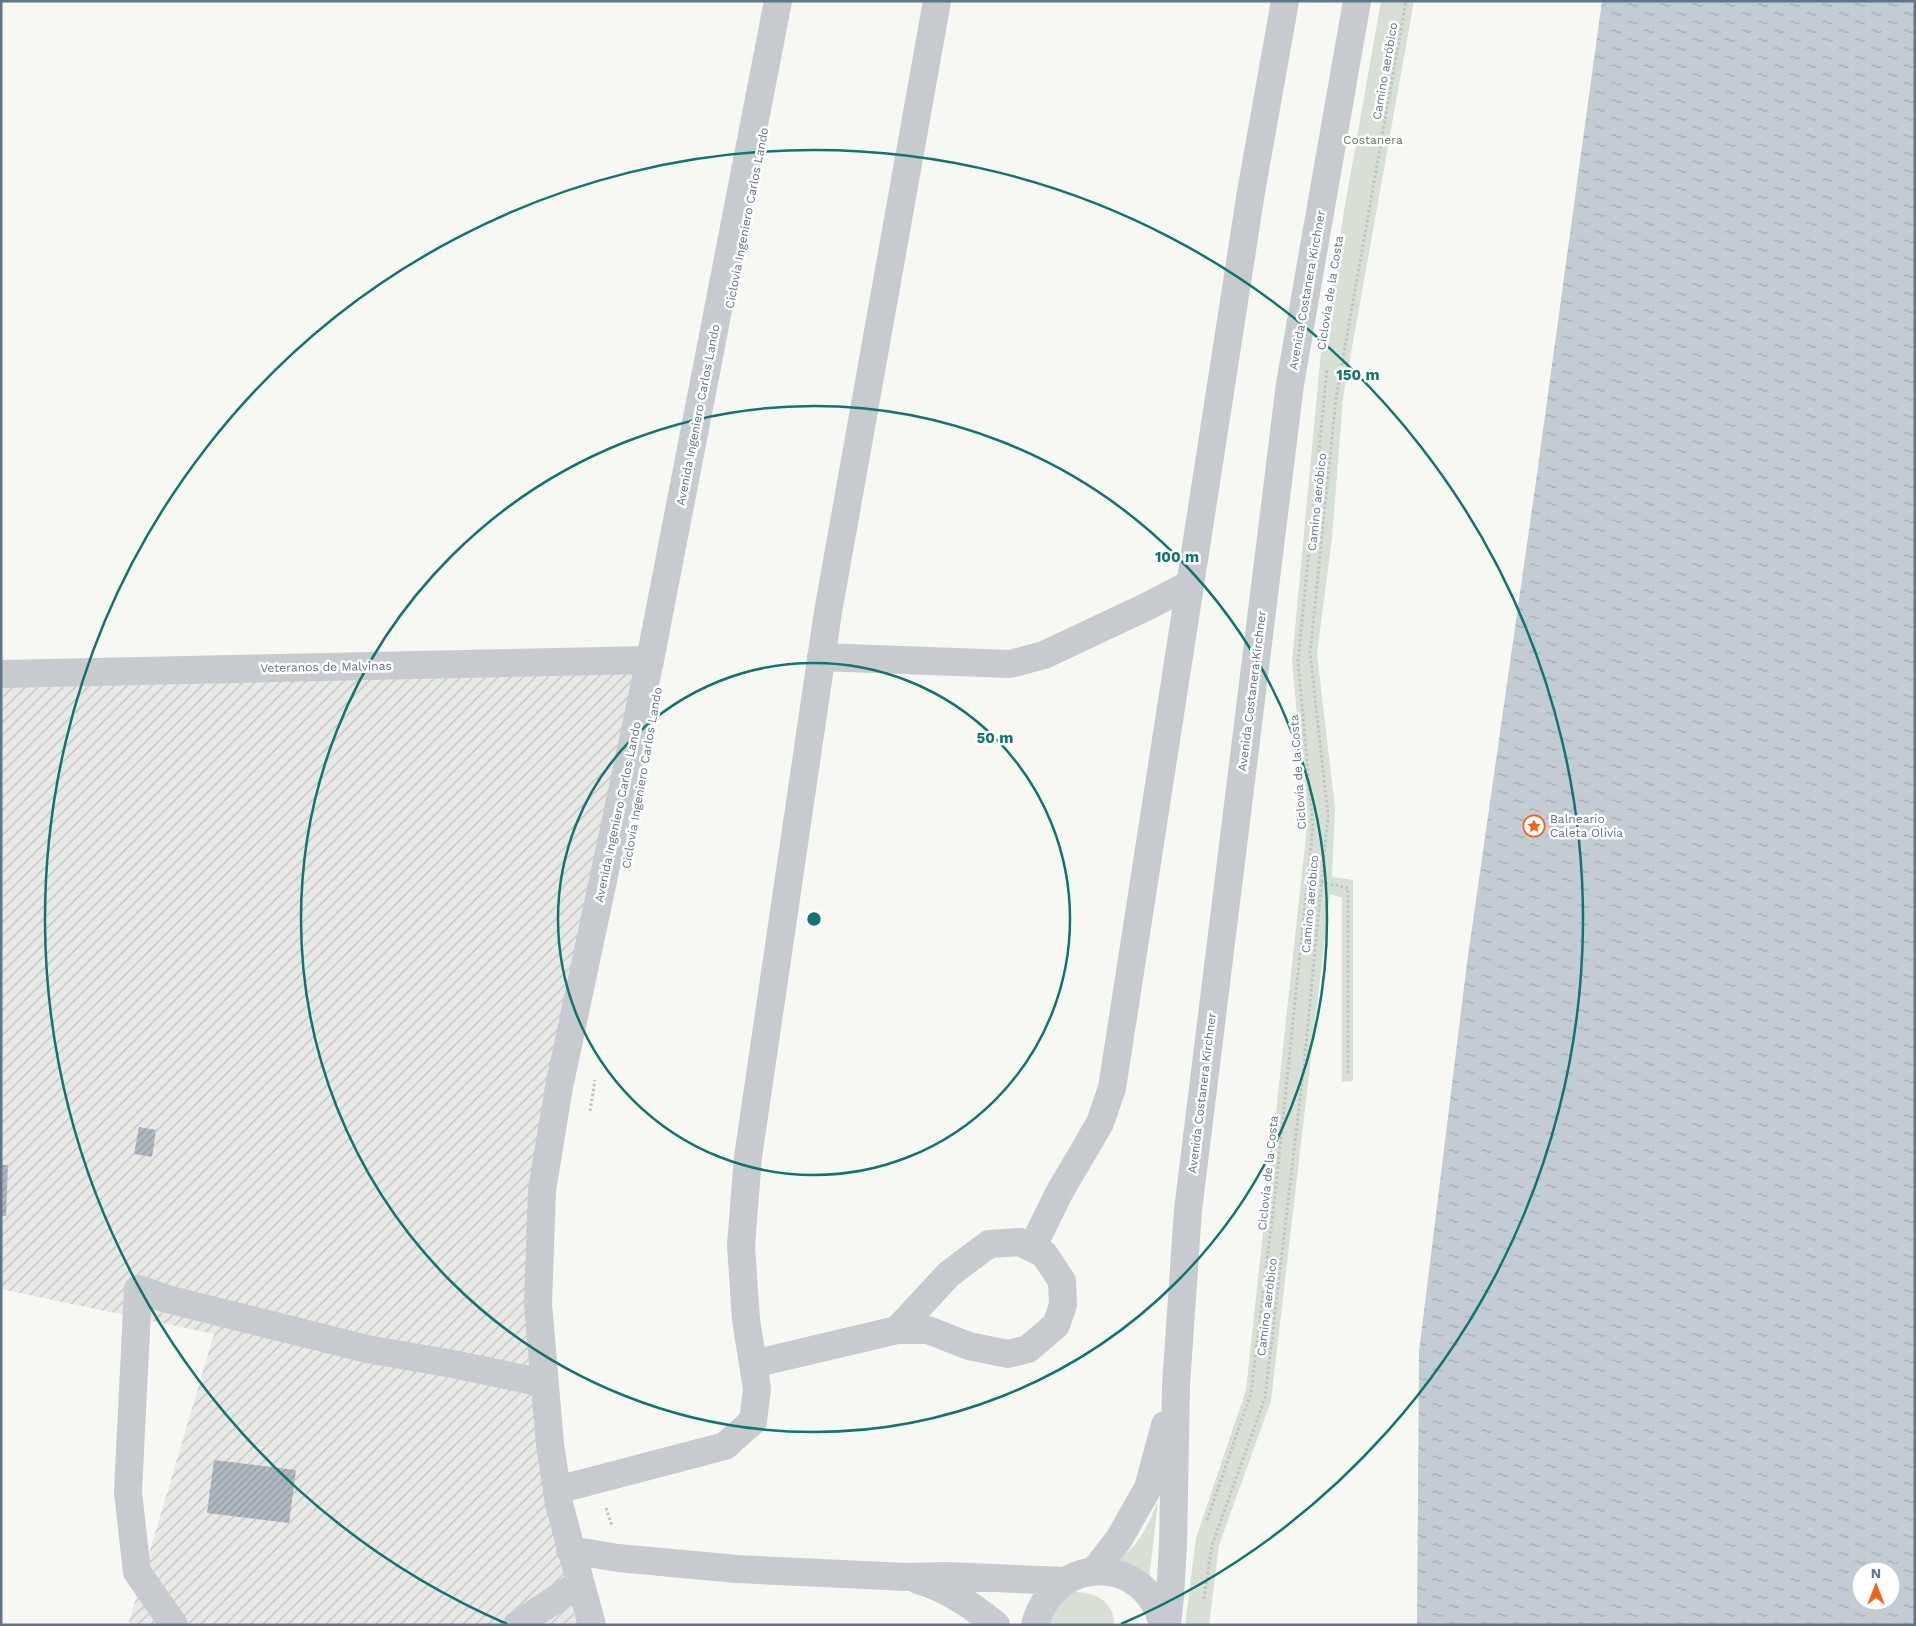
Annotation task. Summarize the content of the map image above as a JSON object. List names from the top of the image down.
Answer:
{
  "streets": {
    "street": ["Avenida Costanera Kirchner", "Avenida Ingeniero Carlos Lando", "Veteranos de Malvinas"],
    "path": ["Camino aeróbico", "Ciclovía de la Costa"]
  },
  "crossings": [
    ["Avenida Ingeniero Carlos Lando", "Veteranos de Malvinas"]
  ],
  "parks": ["Costanera"],
  "places": {
    "place": ["Balneario Caleta Olivia"]
  },
  "north": "top",
  "rings": ["150 m", "100 m", "50 m"]
}
